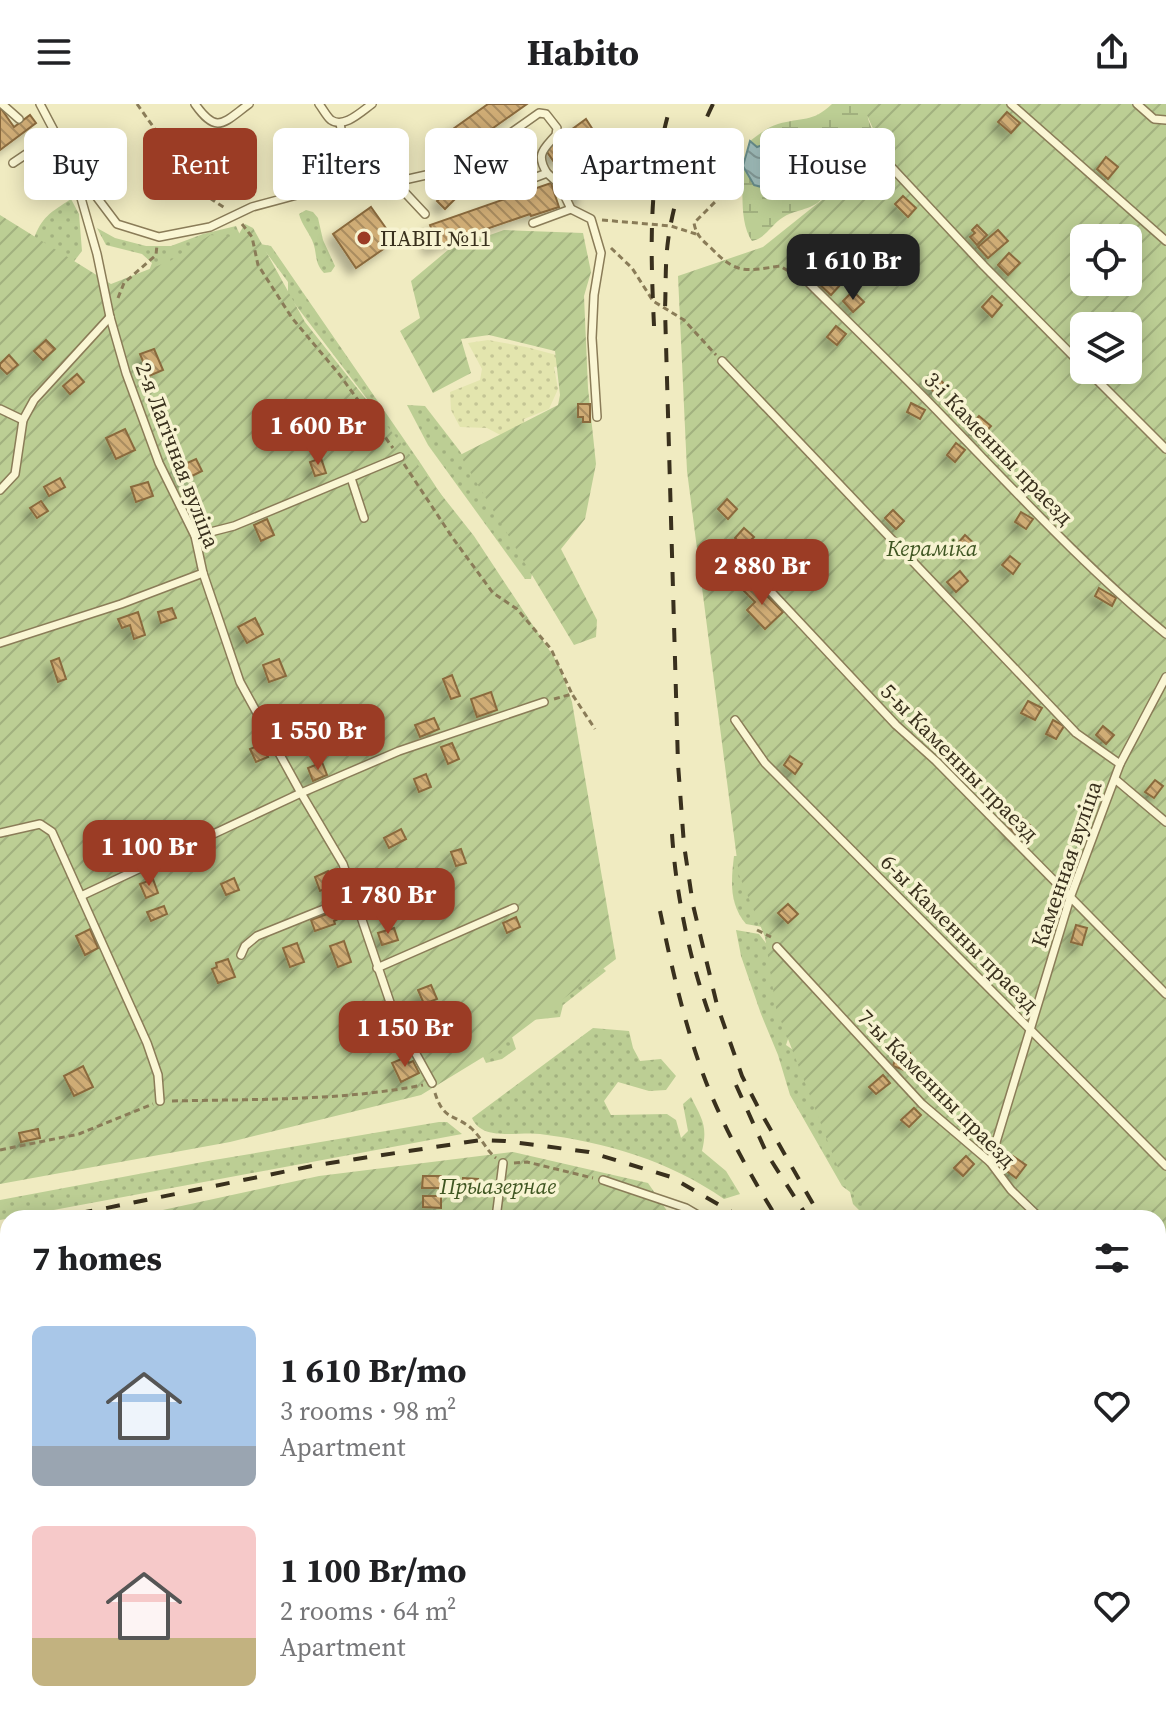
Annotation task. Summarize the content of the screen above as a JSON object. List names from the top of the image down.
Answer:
{
  "streets": {
    "lane": [
      "3-і Каменны праезд",
      "2-я Лагічная вуліца",
      "5-ы Каменны праезд",
      "Каменная вуліца",
      "6-ы Каменны праезд",
      "7-ы Каменны праезд"
    ]
  },
  "crossings": [
    ["5-ы Каменны праезд", "Каменная вуліца"],
    ["Каменная вуліца", "6-ы Каменны праезд"],
    ["Каменная вуліца", "7-ы Каменны праезд"]
  ],
  "parks": ["Кераміка", "Прыазернае"],
  "places": ["ПАВП №11"],
  "page": {
    "header": "Habito",
    "chip": [
      "Buy",
      "Rent",
      "Filters",
      "New",
      "Apartment",
      "House"
    ],
    "price": [
      "1 610 Br",
      "1 600 Br",
      "2 880 Br",
      "1 550 Br",
      "1 100 Br",
      "1 780 Br",
      "1 150 Br"
    ],
    "heading": "7 homes",
    "list": [
      {
        "name": "1 610 Br/mo",
        "note": "3 rooms · 98 m² · Apartment"
      },
      {
        "name": "1 100 Br/mo",
        "note": "2 rooms · 64 m² · Apartment"
      }
    ]
  }
}
